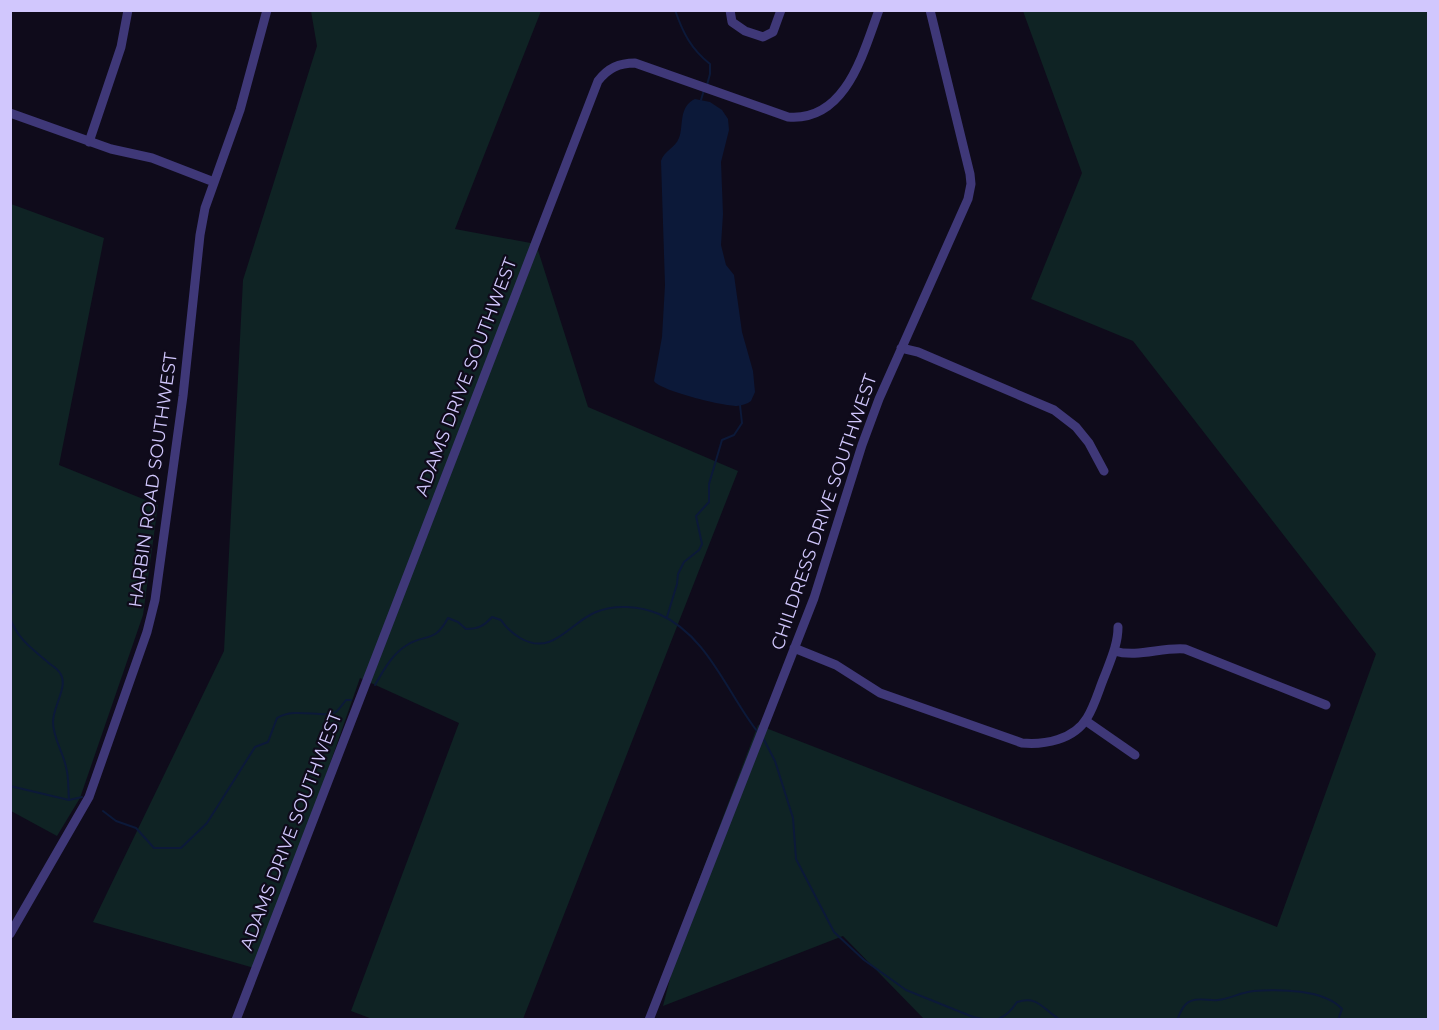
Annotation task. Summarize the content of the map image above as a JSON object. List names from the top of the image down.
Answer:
{
  "streets": {
    "street": ["ADAMS DRIVE SOUTHWEST", "HARBIN ROAD SOUTHWEST", "CHILDRESS DRIVE SOUTHWEST"]
  }
}
